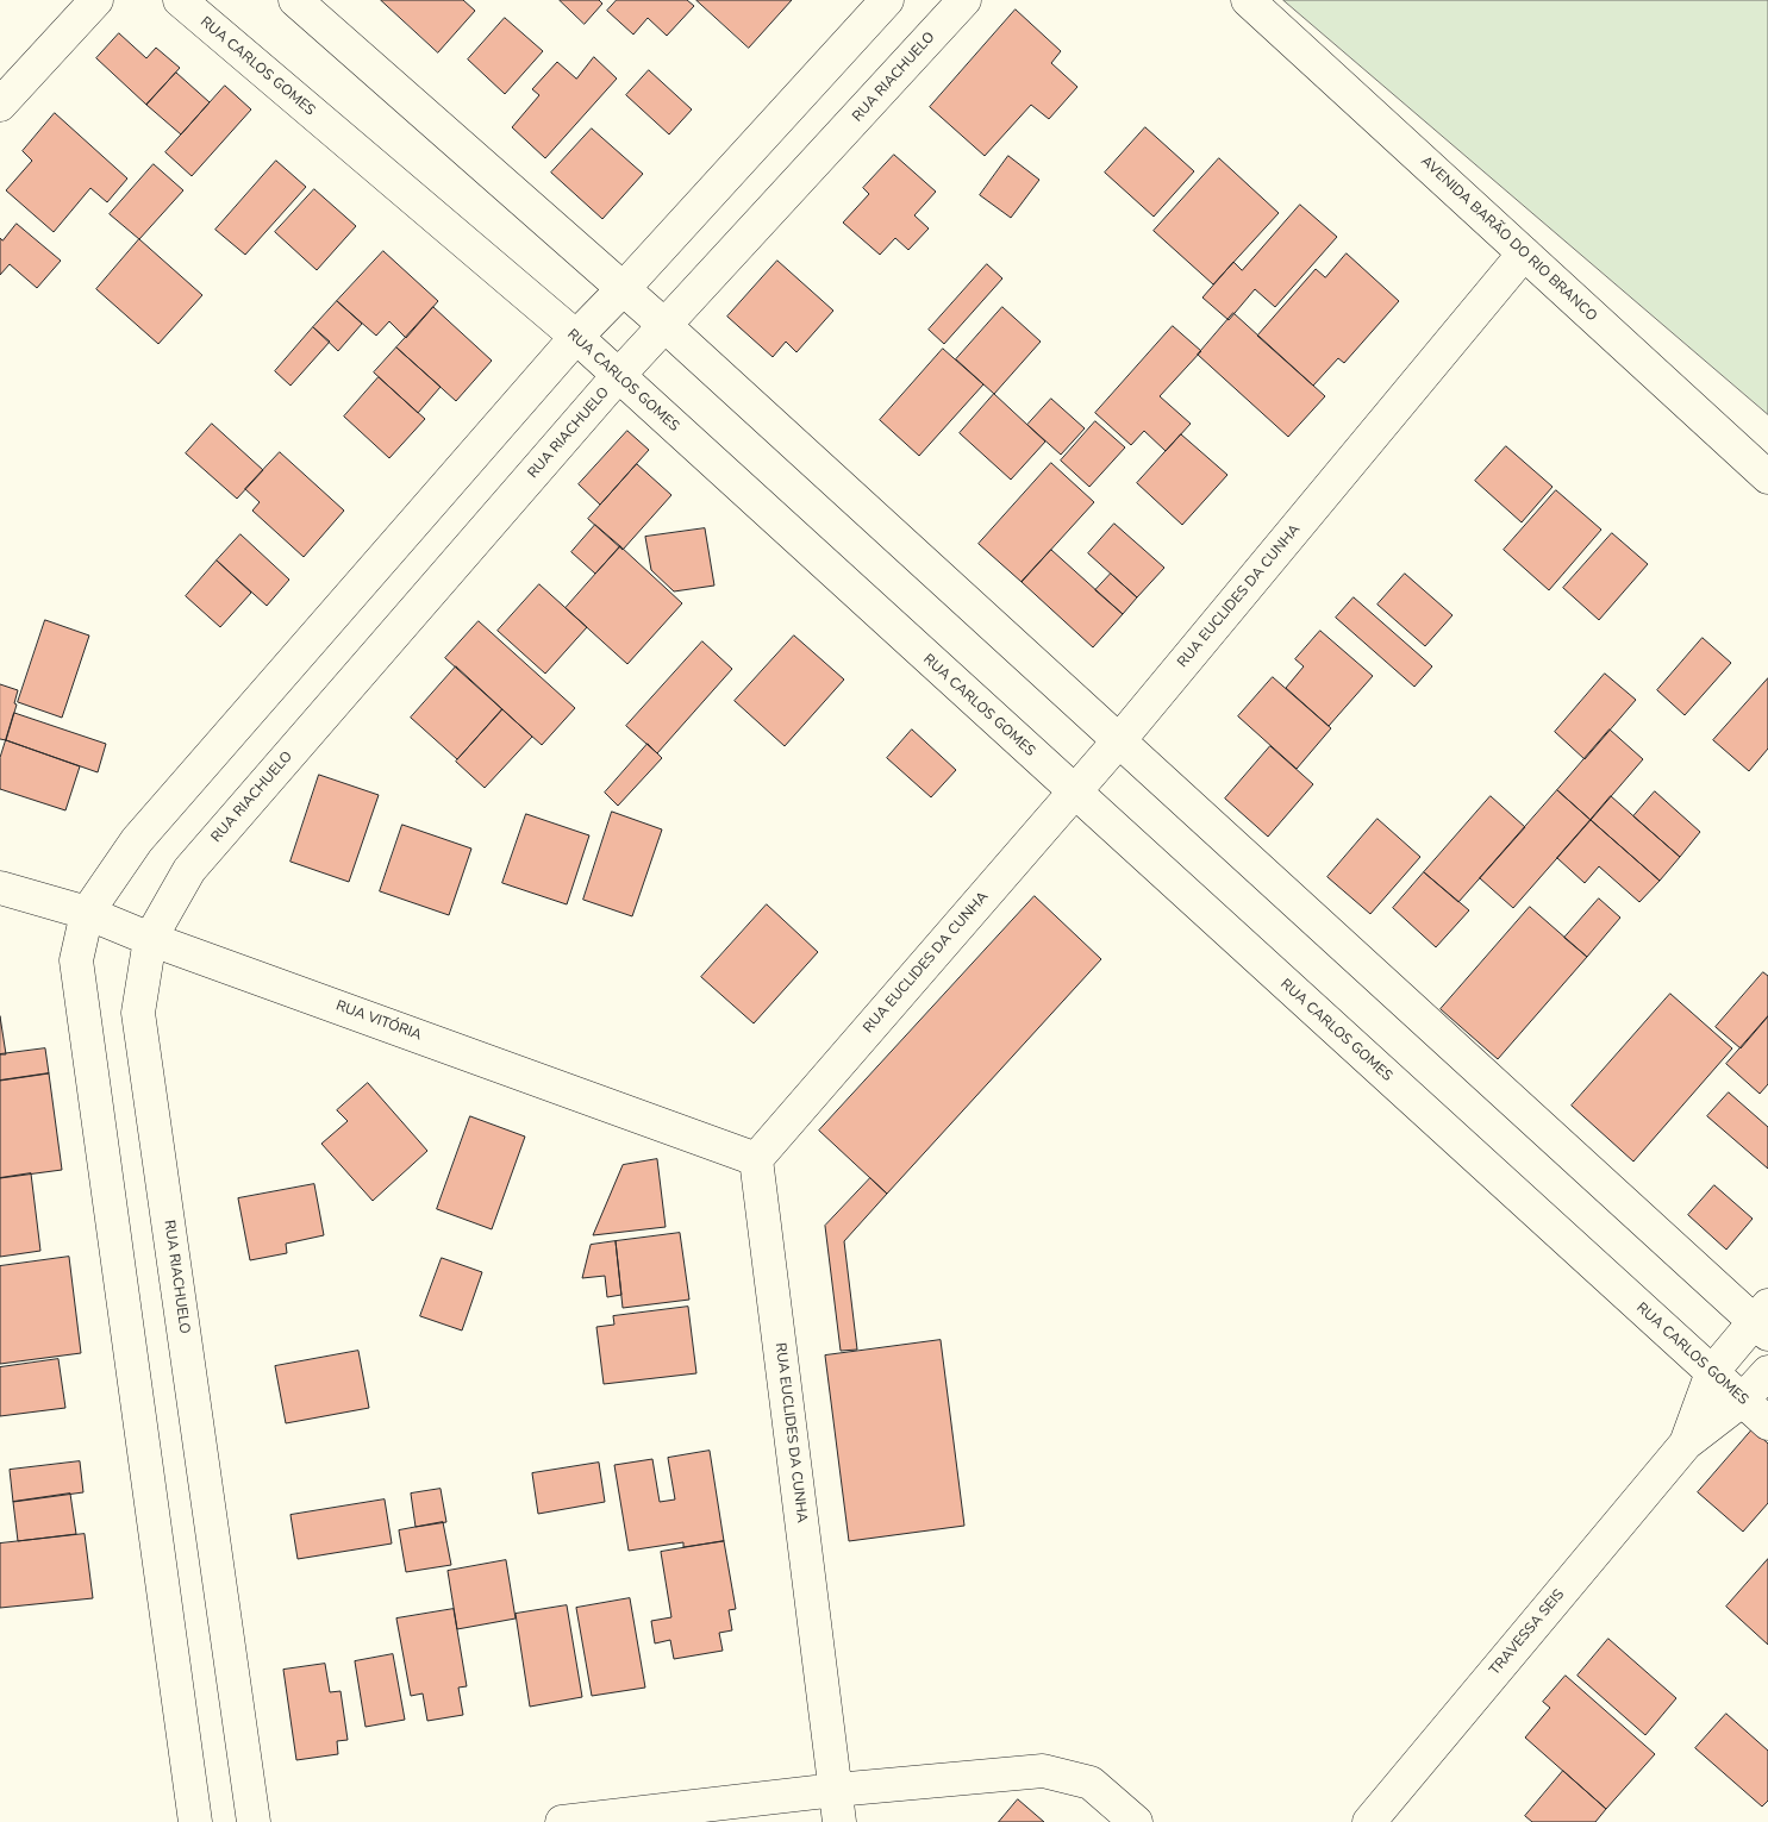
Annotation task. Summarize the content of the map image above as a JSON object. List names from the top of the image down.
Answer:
{
  "streets": {
    "street": [
      "RUA CARLOS GOMES",
      "RUA RIACHUELO",
      "AVENIDA BARÃO DO RIO BRANCO",
      "RUA EUCLIDES DA CUNHA",
      "RUA VITÓRIA",
      "TRAVESSA SEIS"
    ]
  },
  "crossings": [
    ["RUA CARLOS GOMES", "RUA RIACHUELO"],
    ["RUA CARLOS GOMES", "RUA EUCLIDES DA CUNHA"],
    ["RUA CARLOS GOMES", "TRAVESSA SEIS"],
    ["RUA RIACHUELO", "RUA VITÓRIA"],
    ["AVENIDA BARÃO DO RIO BRANCO", "RUA EUCLIDES DA CUNHA"],
    ["RUA EUCLIDES DA CUNHA", "RUA VITÓRIA"]
  ]
}
